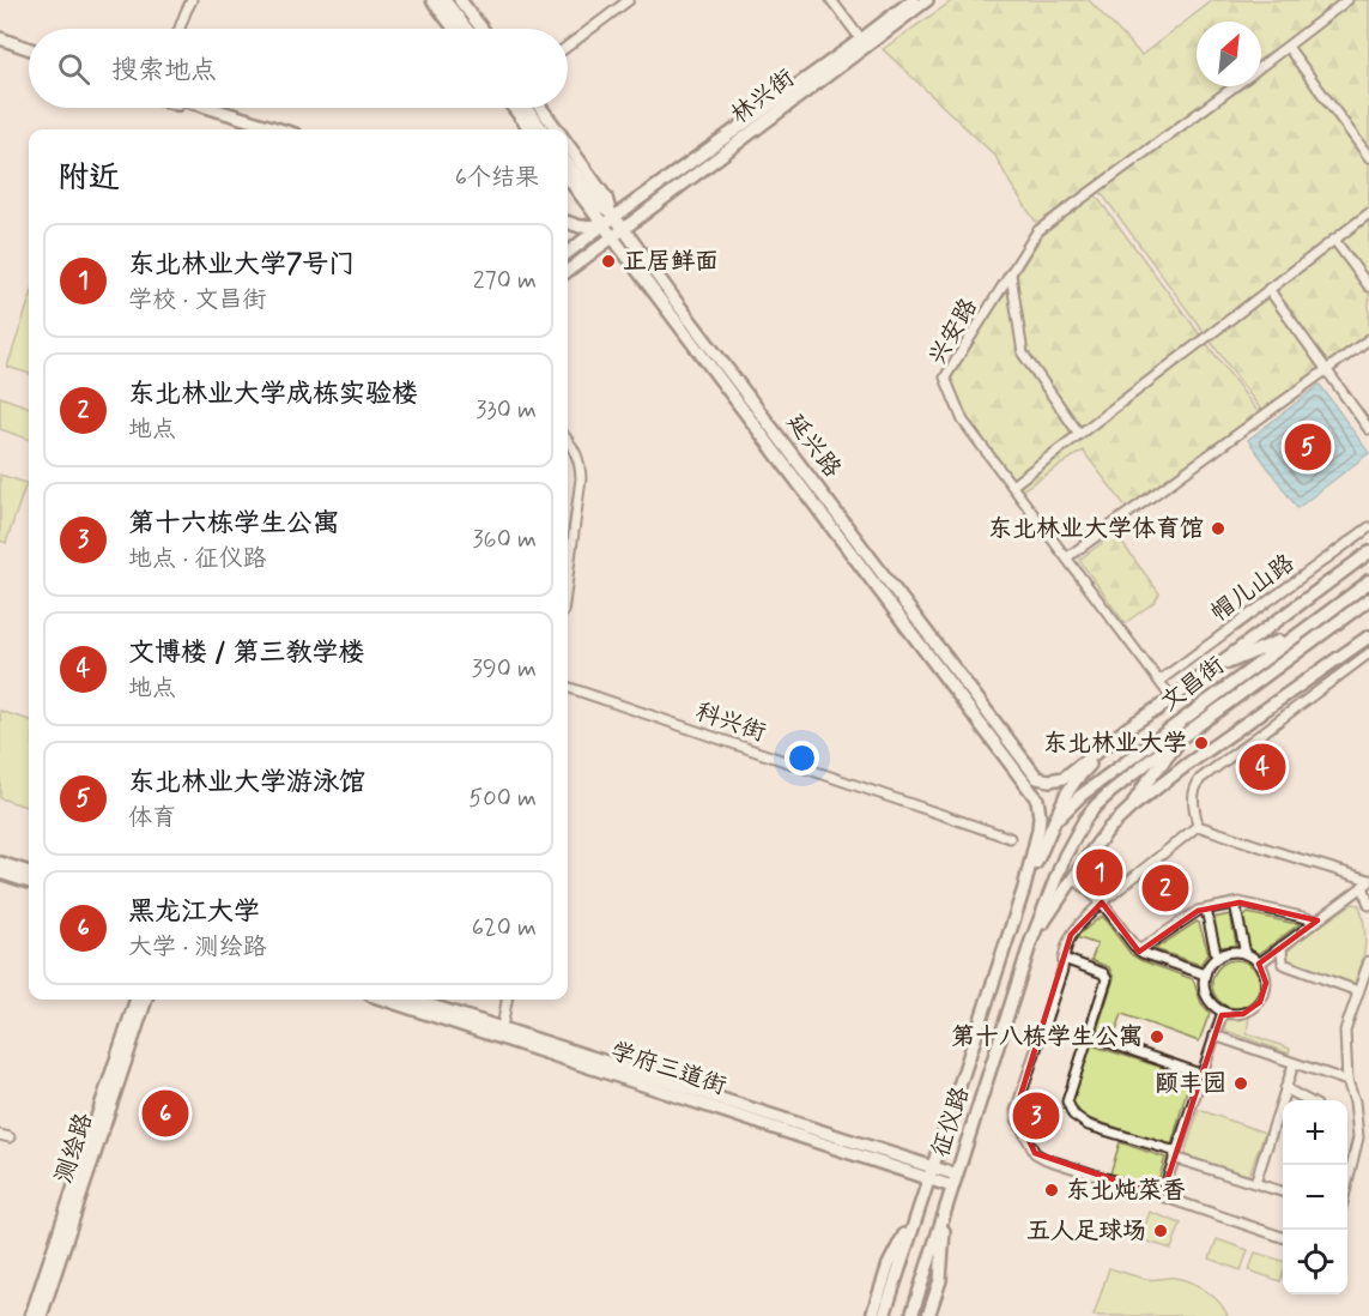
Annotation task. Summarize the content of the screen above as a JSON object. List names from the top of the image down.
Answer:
{
  "streets": {
    "main road": [
      "林兴街",
      "延兴路",
      "文昌街",
      "学府三道街",
      "征仪路",
      "测绘路"
    ],
    "street": ["兴安路", "帽儿山路", "科兴街"]
  },
  "crossings": [
    ["林兴街", "延兴路"],
    ["兴安路", "帽儿山路"],
    ["文昌街", "征仪路"],
    ["学府三道街", "征仪路"]
  ],
  "places": [
    "正居鲜面",
    "东北林业大学体育馆",
    "东北林业大学",
    "第十八栋学生公寓",
    "颐丰园",
    "东北炖菜香",
    "五人足球场"
  ],
  "north": "top right",
  "page": {
    "search": "搜索地点",
    "heading": ["附近", "6个结果"],
    "list": [
      {
        "mark": "1",
        "name": "东北林业大学7号门",
        "note": "学校 · 文昌街",
        "value": "270 m"
      },
      {
        "mark": "2",
        "name": "东北林业大学成栋实验楼",
        "note": "地点",
        "value": "330 m"
      },
      {
        "mark": "3",
        "name": "第十六栋学生公寓",
        "note": "地点 · 征仪路",
        "value": "360 m"
      },
      {
        "mark": "4",
        "name": "文博楼 / 第三教学楼",
        "note": "地点",
        "value": "390 m"
      },
      {
        "mark": "5",
        "name": "东北林业大学游泳馆",
        "note": "体育",
        "value": "500 m"
      },
      {
        "mark": "6",
        "name": "黑龙江大学",
        "note": "大学 · 测绘路",
        "value": "620 m"
      }
    ],
    "pins": [
      "5",
      "4",
      "1",
      "2",
      "6",
      "3"
    ],
    "map_buttons": ["+", "−"]
  }
}
